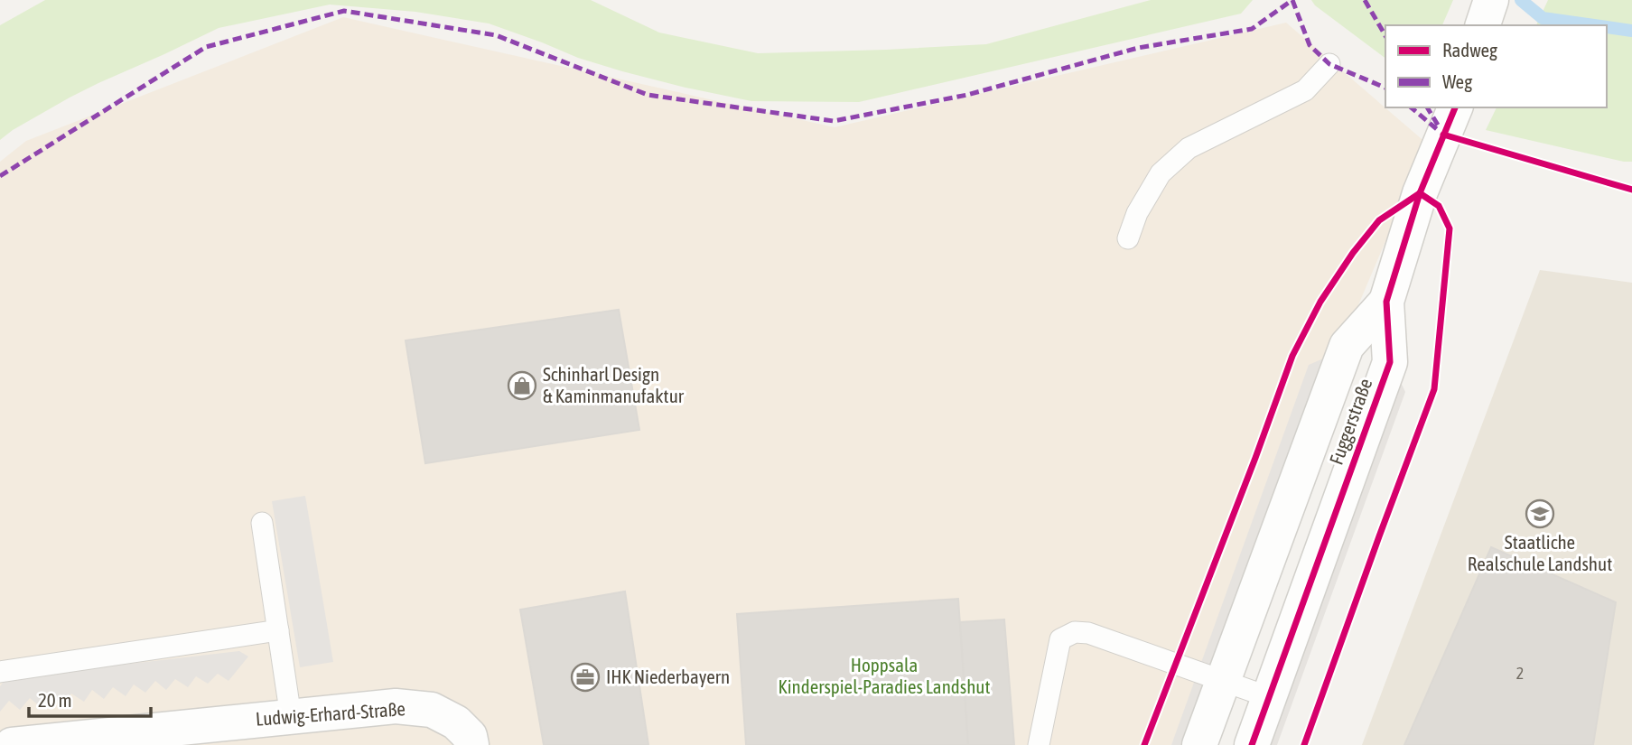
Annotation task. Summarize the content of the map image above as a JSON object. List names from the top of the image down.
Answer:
{
  "streets": {
    "street": ["Fuggerstraße", "Ludwig-Erhard-Straße"]
  },
  "parks": ["Hoppsala Kinderspiel-Paradies Landshut"],
  "places": {
    "shop": ["Schinharl Design & Kaminmanufaktur"],
    "school or university": ["Staatliche Realschule Landshut"],
    "office": ["IHK Niederbayern"]
  },
  "house_numbers": ["2"],
  "legend": ["Radweg", "Weg"],
  "scale_bar": "20 m"
}
